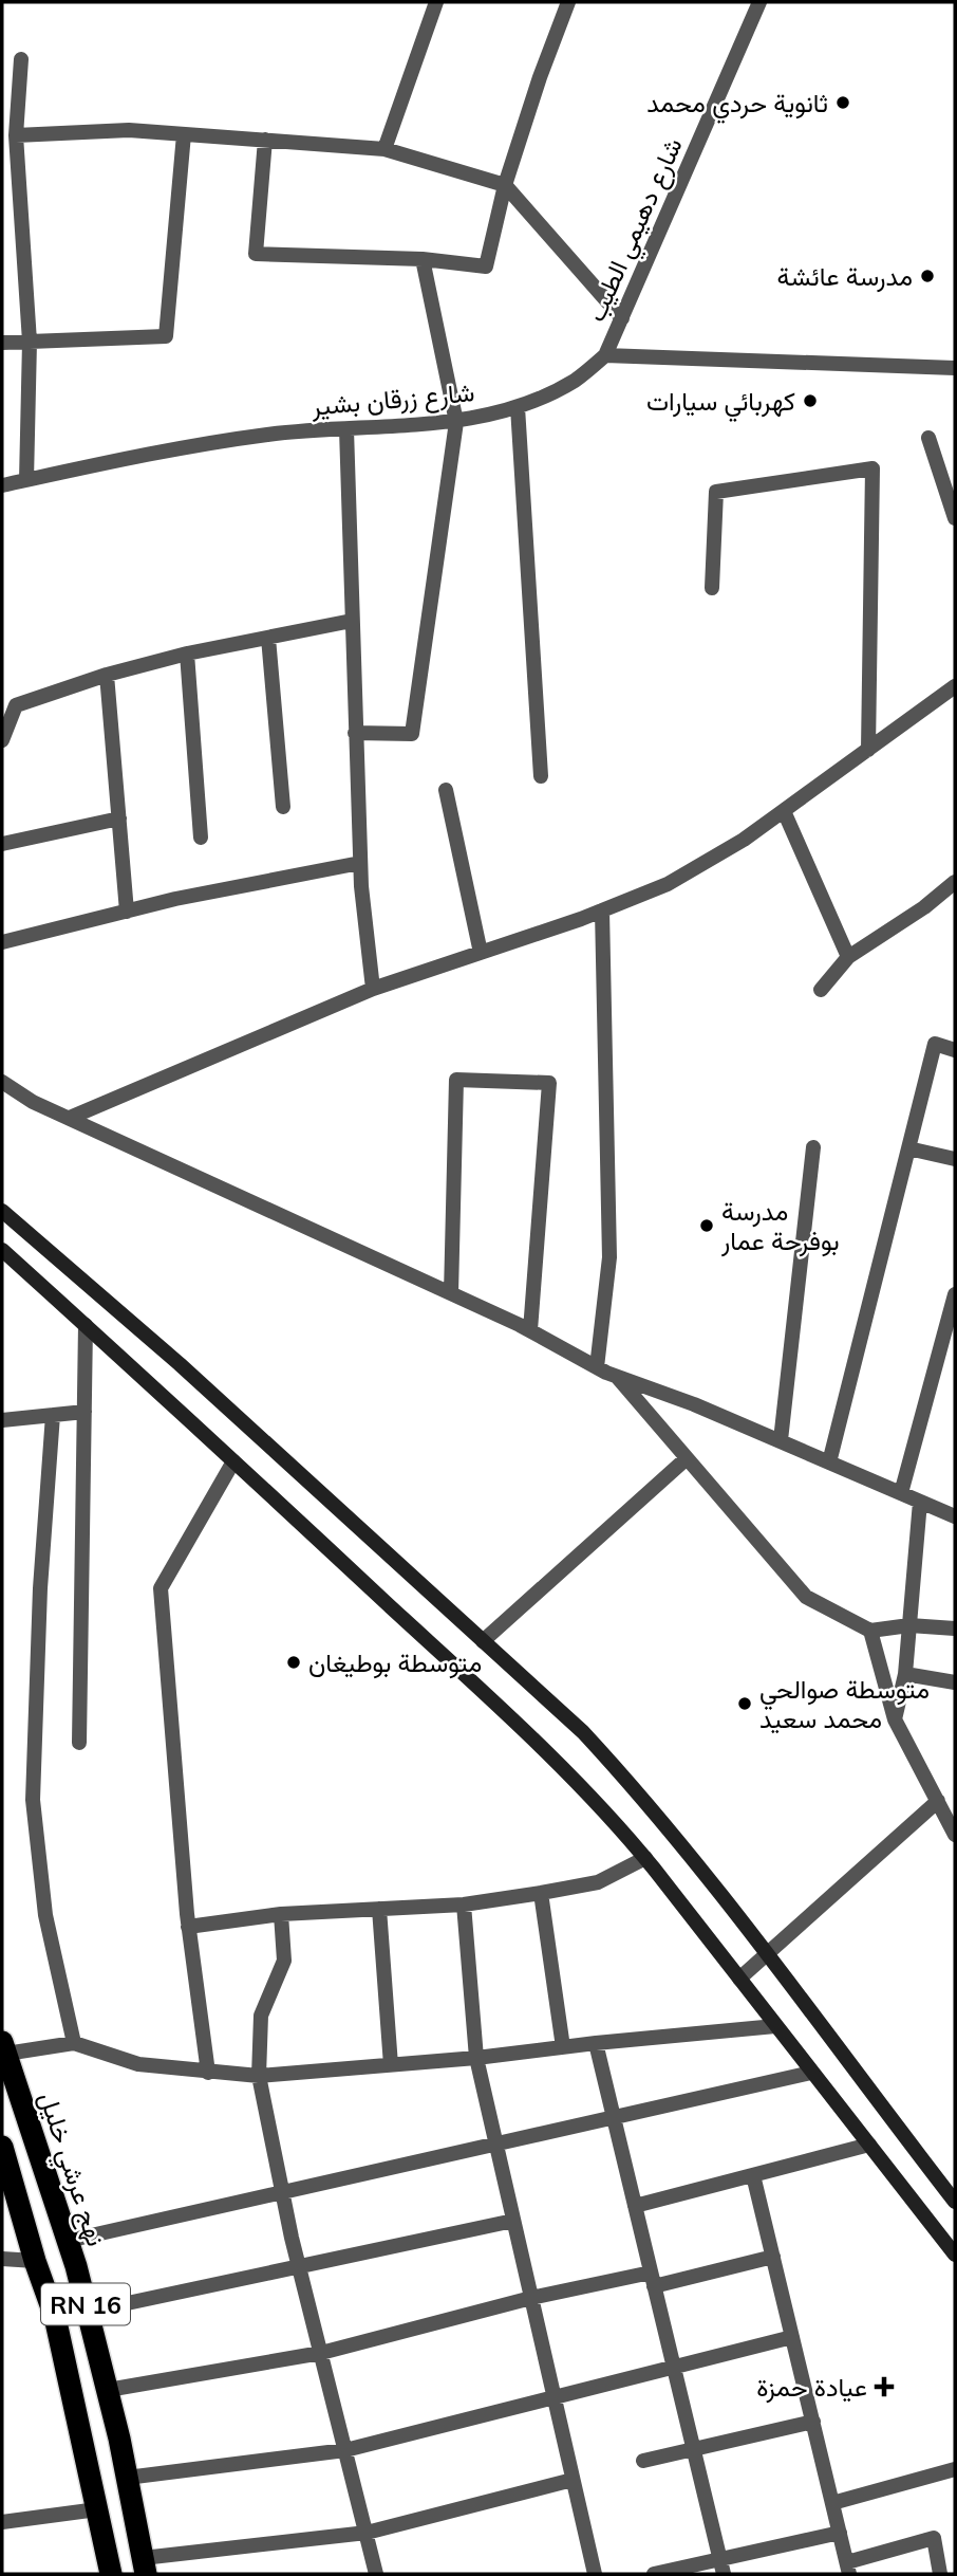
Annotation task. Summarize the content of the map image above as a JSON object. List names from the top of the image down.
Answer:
{
  "streets": {
    "highway": ["نهج عرشي خليل", "RN 16"],
    "street": ["شارع دهيمي الطيب", "شارع زرقان بشير"]
  },
  "crossings": [
    ["شارع دهيمي الطيب", "شارع زرقان بشير"]
  ],
  "places": {
    "other": [
      "ثانوية حردي محمد",
      "مدرسة عائشة",
      "كهربائي سيارات",
      "مدرسة بوفرحة عمار",
      "متوسطة بوطيغان",
      "متوسطة صوالحي محمد سعيد"
    ],
    "health": ["عيادة حمزة"]
  }
}
